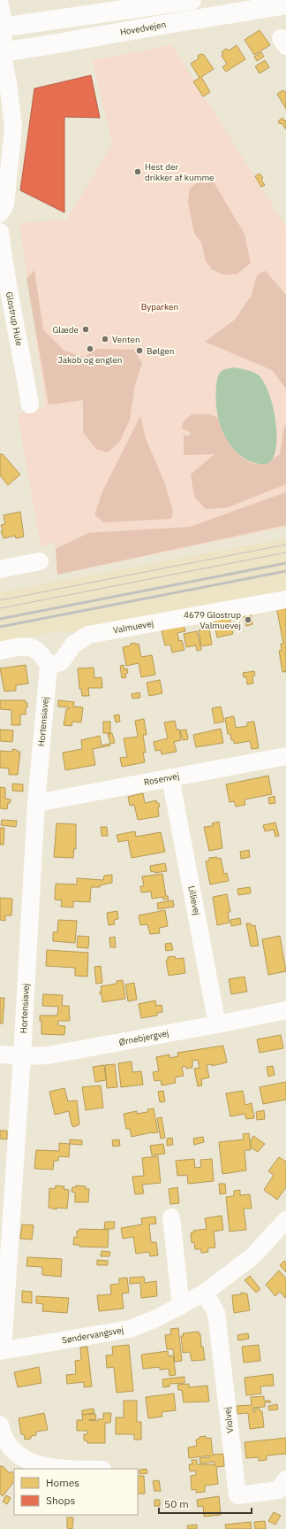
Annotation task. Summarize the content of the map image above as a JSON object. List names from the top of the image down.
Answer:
{
  "streets": {
    "main road": ["Hovedvejen"],
    "street": [
      "Glostrup Hule",
      "Valmuevej",
      "Hortensiavej",
      "Rosenvej",
      "Lillievej",
      "Ørnebjergvej",
      "Søndervangsvej",
      "Violvej"
    ]
  },
  "crossings": [
    ["Valmuevej", "Hortensiavej"],
    ["Hortensiavej", "Rosenvej"],
    ["Hortensiavej", "Ørnebjergvej"],
    ["Hortensiavej", "Søndervangsvej"],
    ["Rosenvej", "Lillievej"],
    ["Lillievej", "Ørnebjergvej"],
    ["Søndervangsvej", "Violvej"]
  ],
  "parks": ["Byparken"],
  "places": [
    "Hest der drikker af kumme",
    "Glæde",
    "Venten",
    "Jakob og englen",
    "Bølgen",
    "4679 Glostrup Valmuevej"
  ],
  "legend": ["Homes", "Shops"],
  "scale_bar": "50 m"
}
